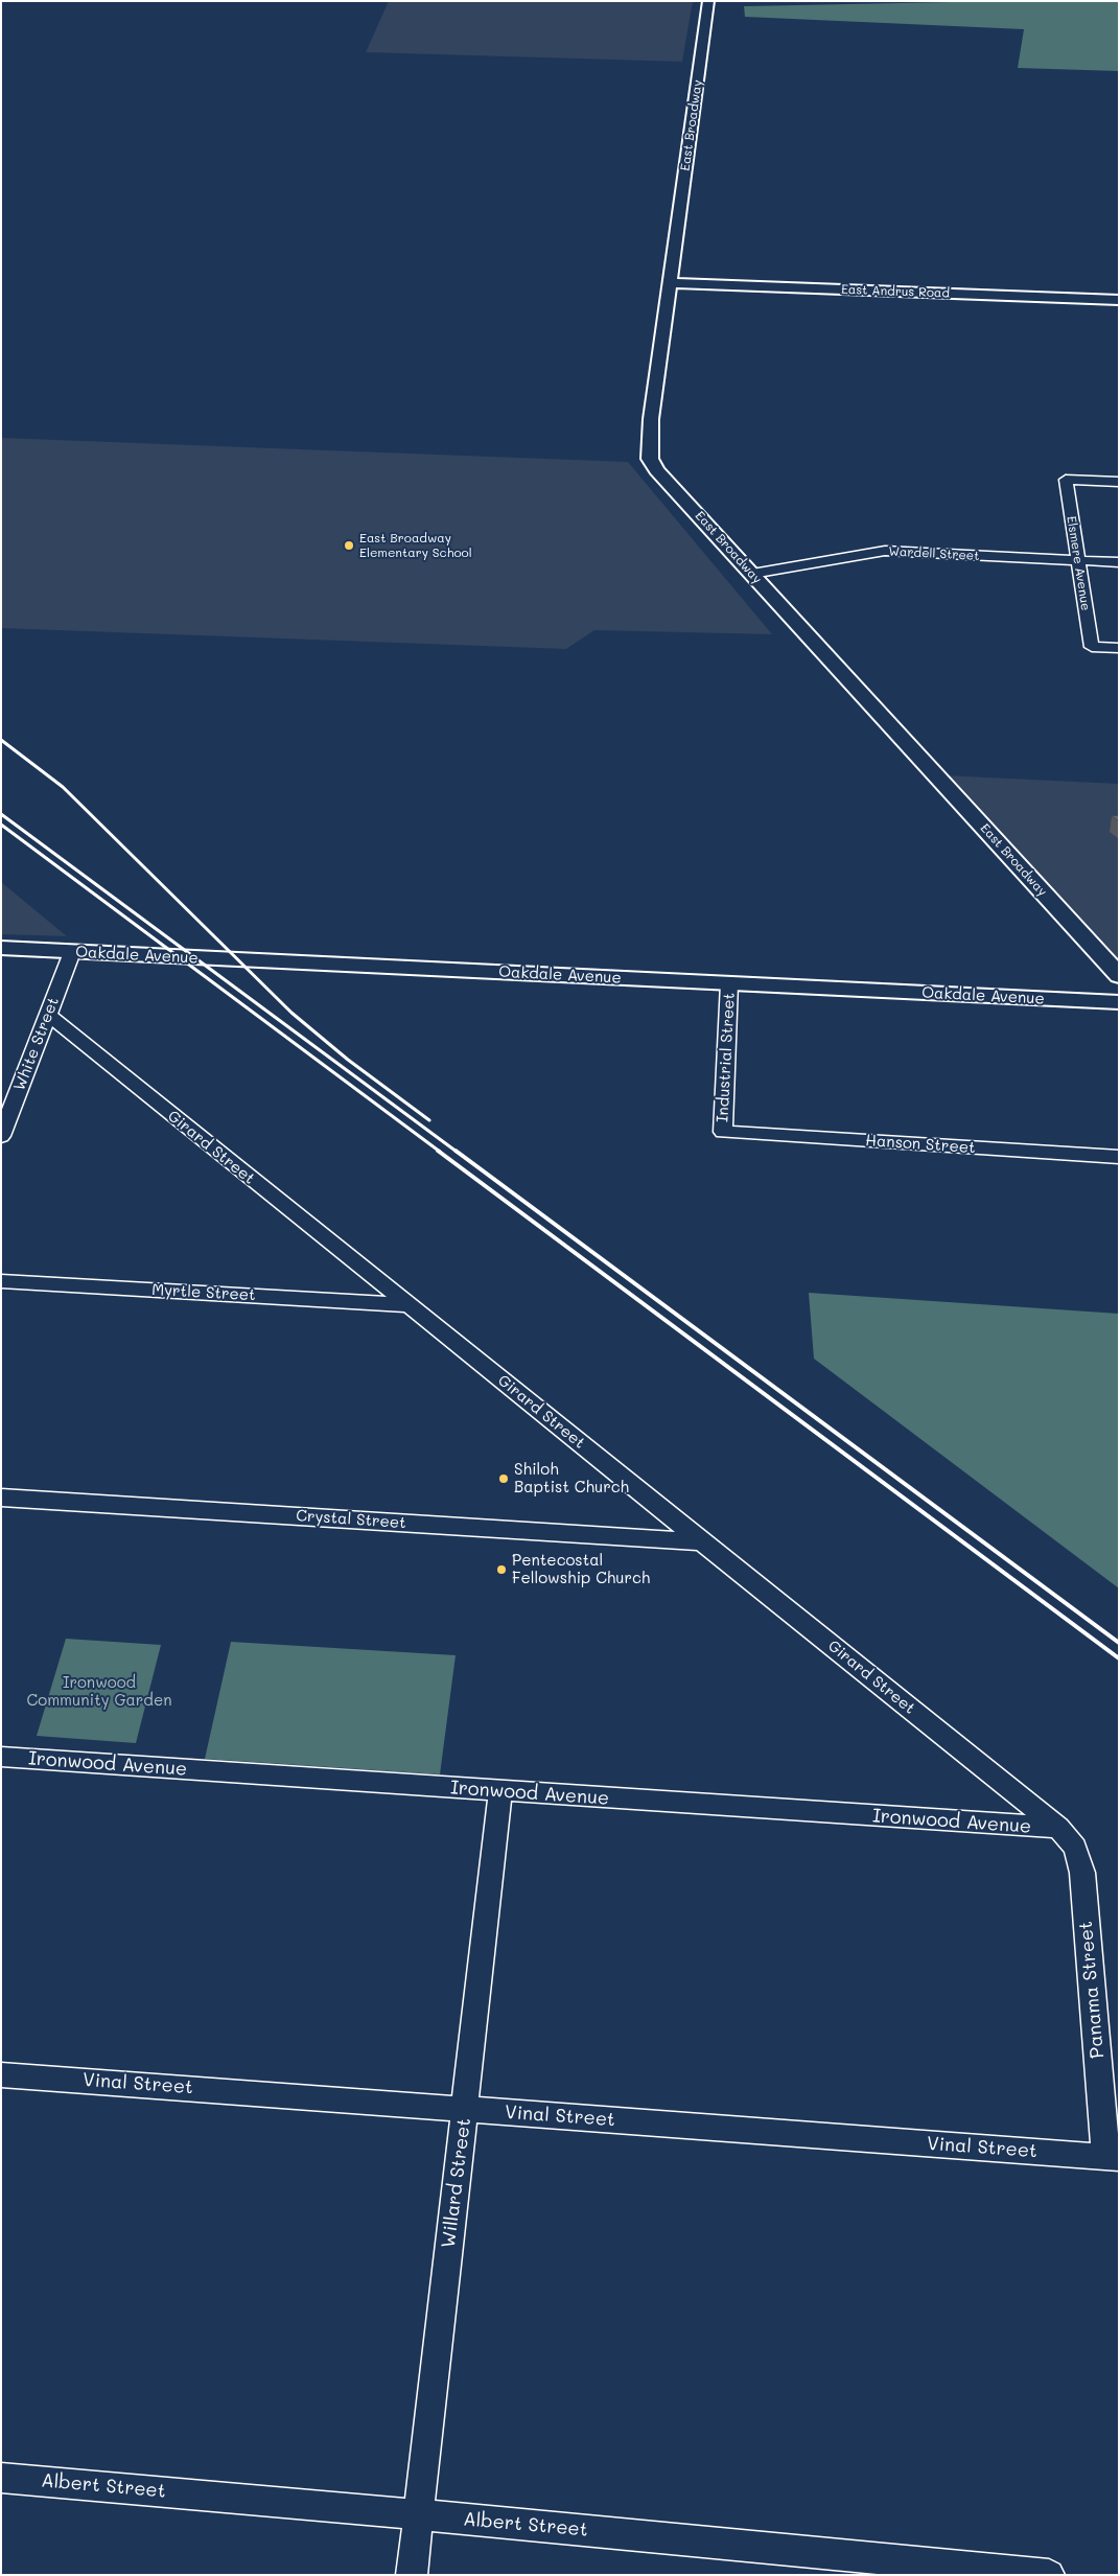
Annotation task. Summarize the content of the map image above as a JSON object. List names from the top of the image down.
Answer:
{
  "streets": {
    "street": [
      "East Broadway",
      "East Andrus Road",
      "Wardell Street",
      "Elsmere Avenue",
      "Oakdale Avenue",
      "White Street",
      "Industrial Street",
      "Hanson Street",
      "Girard Street",
      "Myrtle Street",
      "Crystal Street",
      "Ironwood Avenue",
      "Panama Street",
      "Vinal Street",
      "Willard Street",
      "Albert Street"
    ]
  },
  "crossings": [
    ["East Broadway", "East Andrus Road"],
    ["East Broadway", "Wardell Street"],
    ["Wardell Street", "Elsmere Avenue"],
    ["Oakdale Avenue", "White Street"],
    ["Oakdale Avenue", "Industrial Street"],
    ["White Street", "Girard Street"],
    ["Industrial Street", "Hanson Street"],
    ["Girard Street", "Myrtle Street"],
    ["Girard Street", "Crystal Street"],
    ["Girard Street", "Ironwood Avenue"],
    ["Girard Street", "Panama Street"],
    ["Ironwood Avenue", "Panama Street"],
    ["Ironwood Avenue", "Willard Street"],
    ["Panama Street", "Vinal Street"],
    ["Vinal Street", "Willard Street"],
    ["Willard Street", "Albert Street"]
  ],
  "parks": ["Ironwood Community Garden"],
  "places": ["East Broadway Elementary School", "Shiloh Baptist Church", "Pentecostal Fellowship Church"]
}
